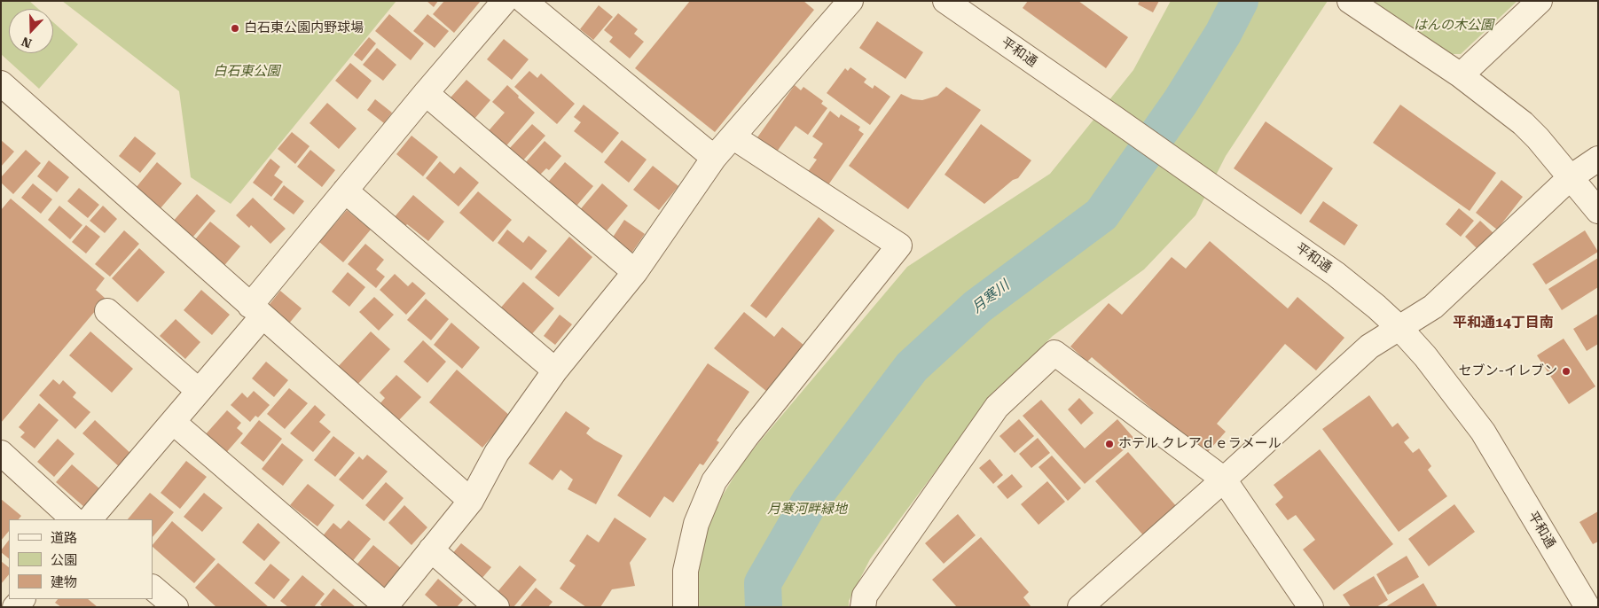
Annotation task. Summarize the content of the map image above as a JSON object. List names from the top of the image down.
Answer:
{
  "streets": {
    "street": ["平和通"]
  },
  "districts": ["平和通14丁目南"],
  "water": ["月寒川"],
  "parks": ["はんの木公園", "白石東公園", "月寒河畔緑地"],
  "places": ["白石東公園内野球場", "セブン-イレブン", "ホテル クレアｄｅラメール"],
  "legend": ["道路", "公園", "建物"],
  "north": "bottom"
}
